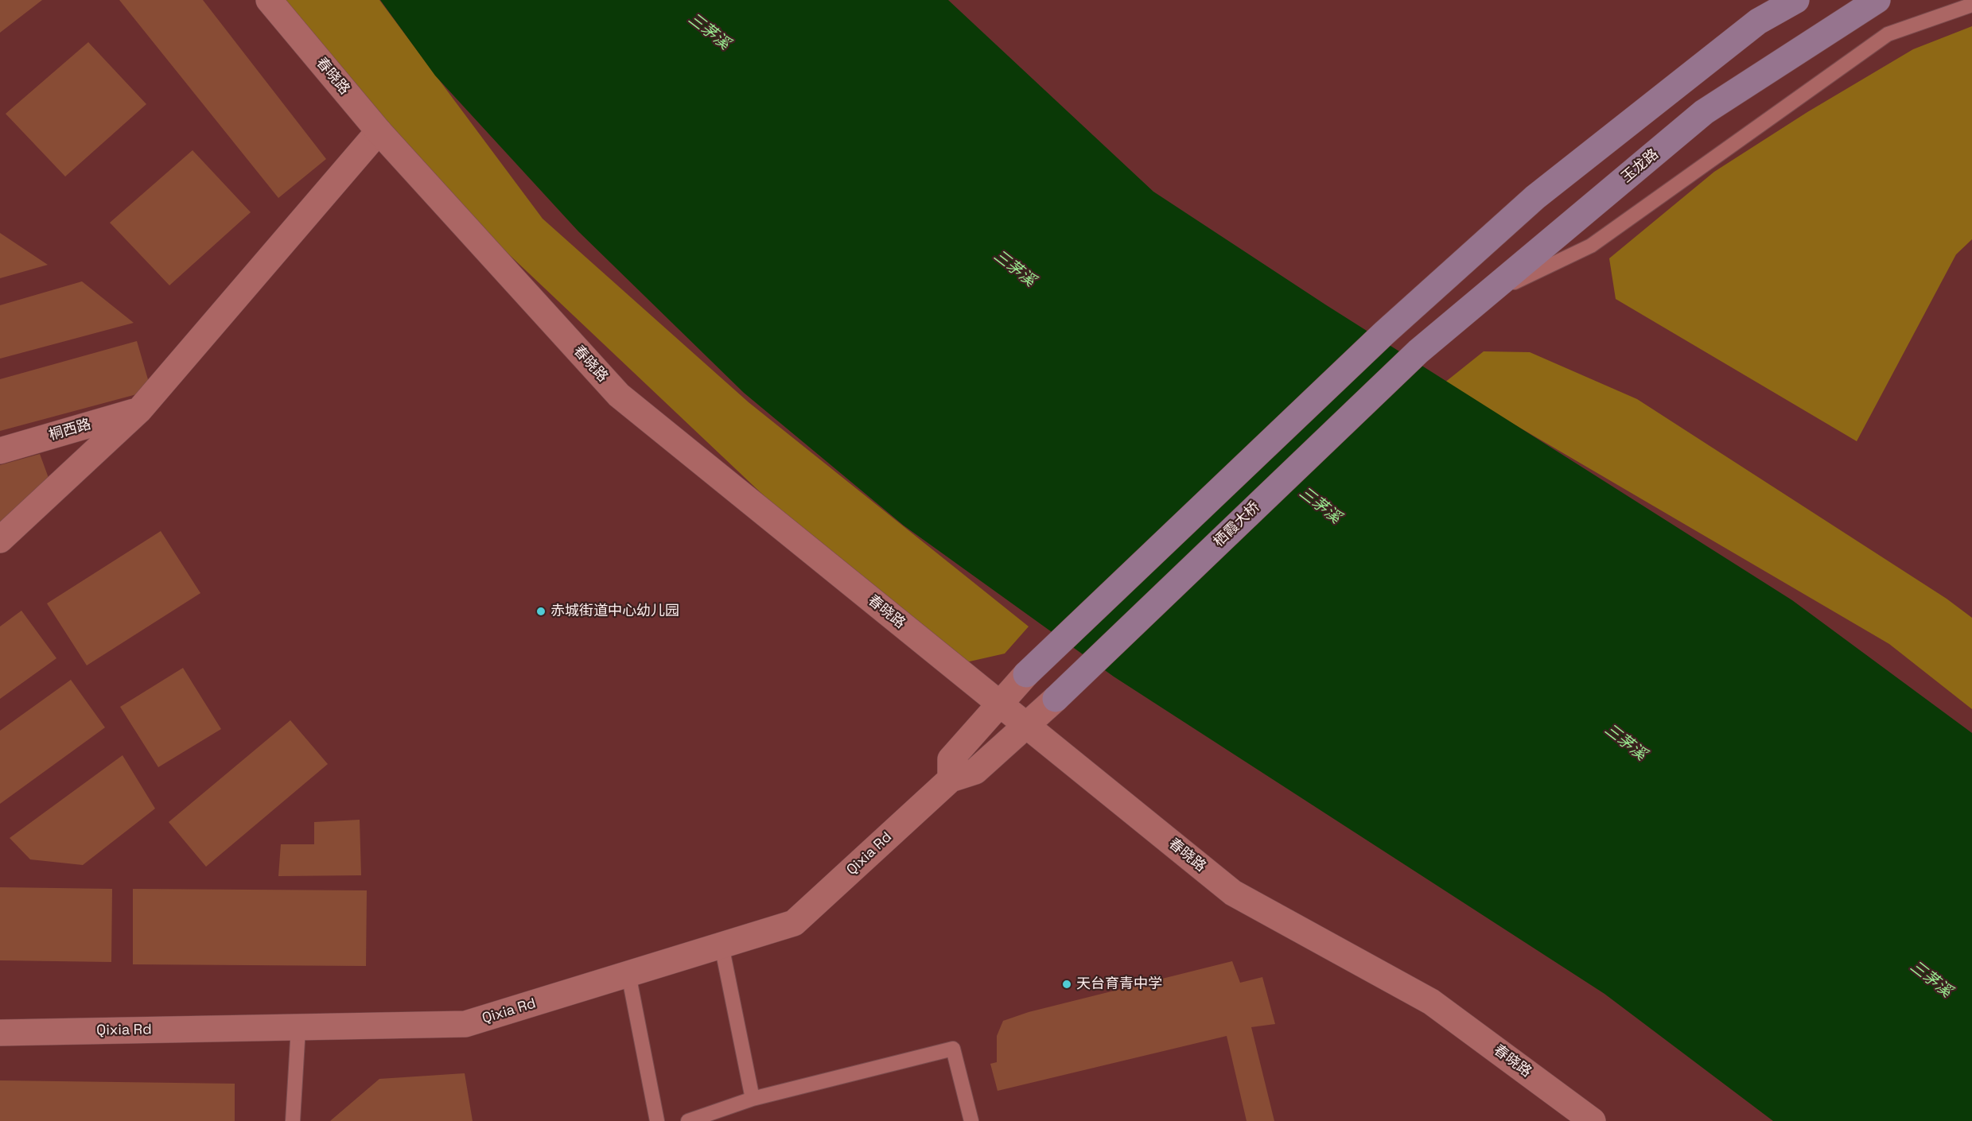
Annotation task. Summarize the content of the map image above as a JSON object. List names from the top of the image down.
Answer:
{
  "streets": {
    "main road": ["玉龙路", "栖霞大桥"],
    "street": ["春晓路", "桐西路", "Qixia Rd"]
  },
  "crossings": [
    ["玉龙路", "栖霞大桥"]
  ],
  "water": ["三茅溪"],
  "places": ["赤城街道中心幼儿园", "天台育青中学"]
}
